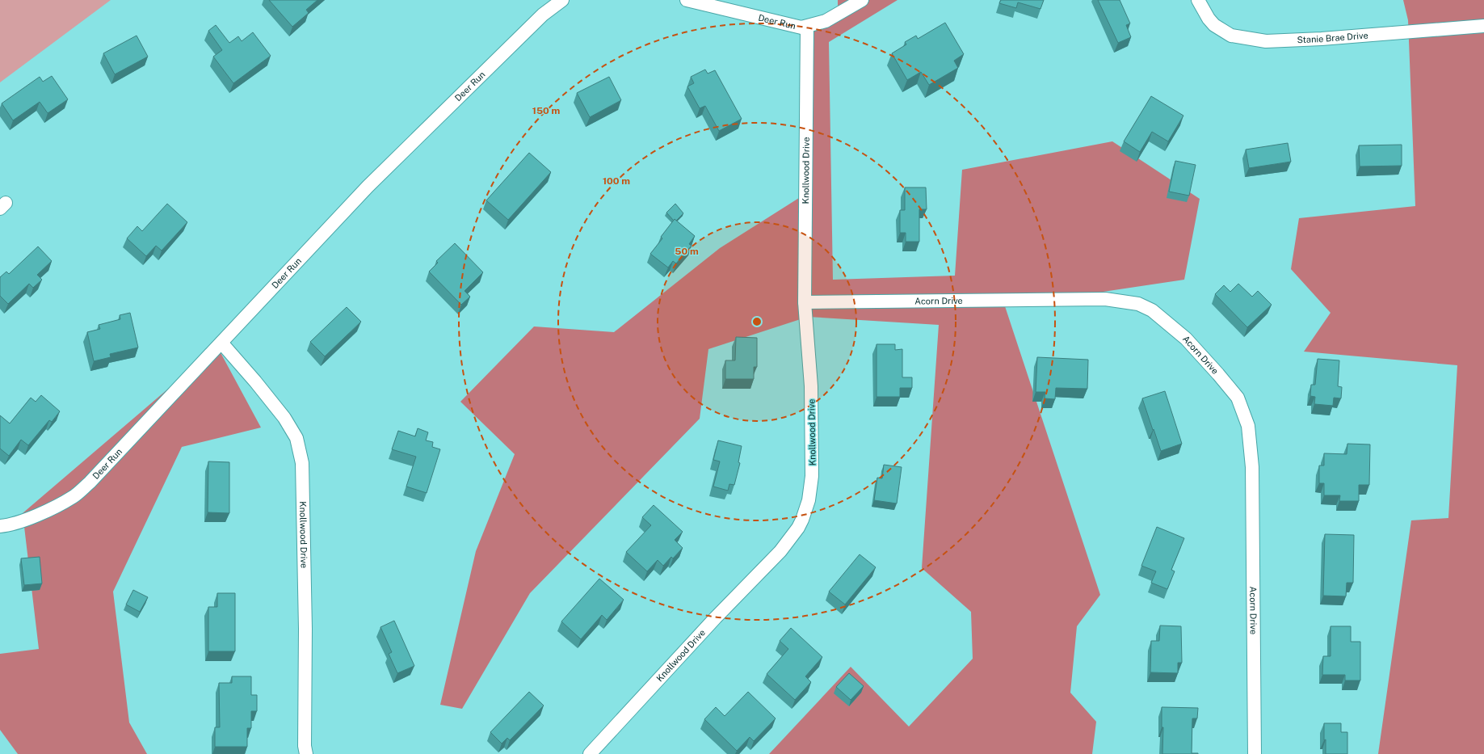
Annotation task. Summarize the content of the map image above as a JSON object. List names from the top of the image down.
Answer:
{
  "streets": {
    "street": [
      "Deer Run",
      "Stanie Brae Drive",
      "Knollwood Drive",
      "Acorn Drive"
    ]
  },
  "crossings": [
    ["Deer Run", "Knollwood Drive"],
    ["Knollwood Drive", "Acorn Drive"]
  ],
  "rings": ["150 m", "100 m", "50 m"]
}
